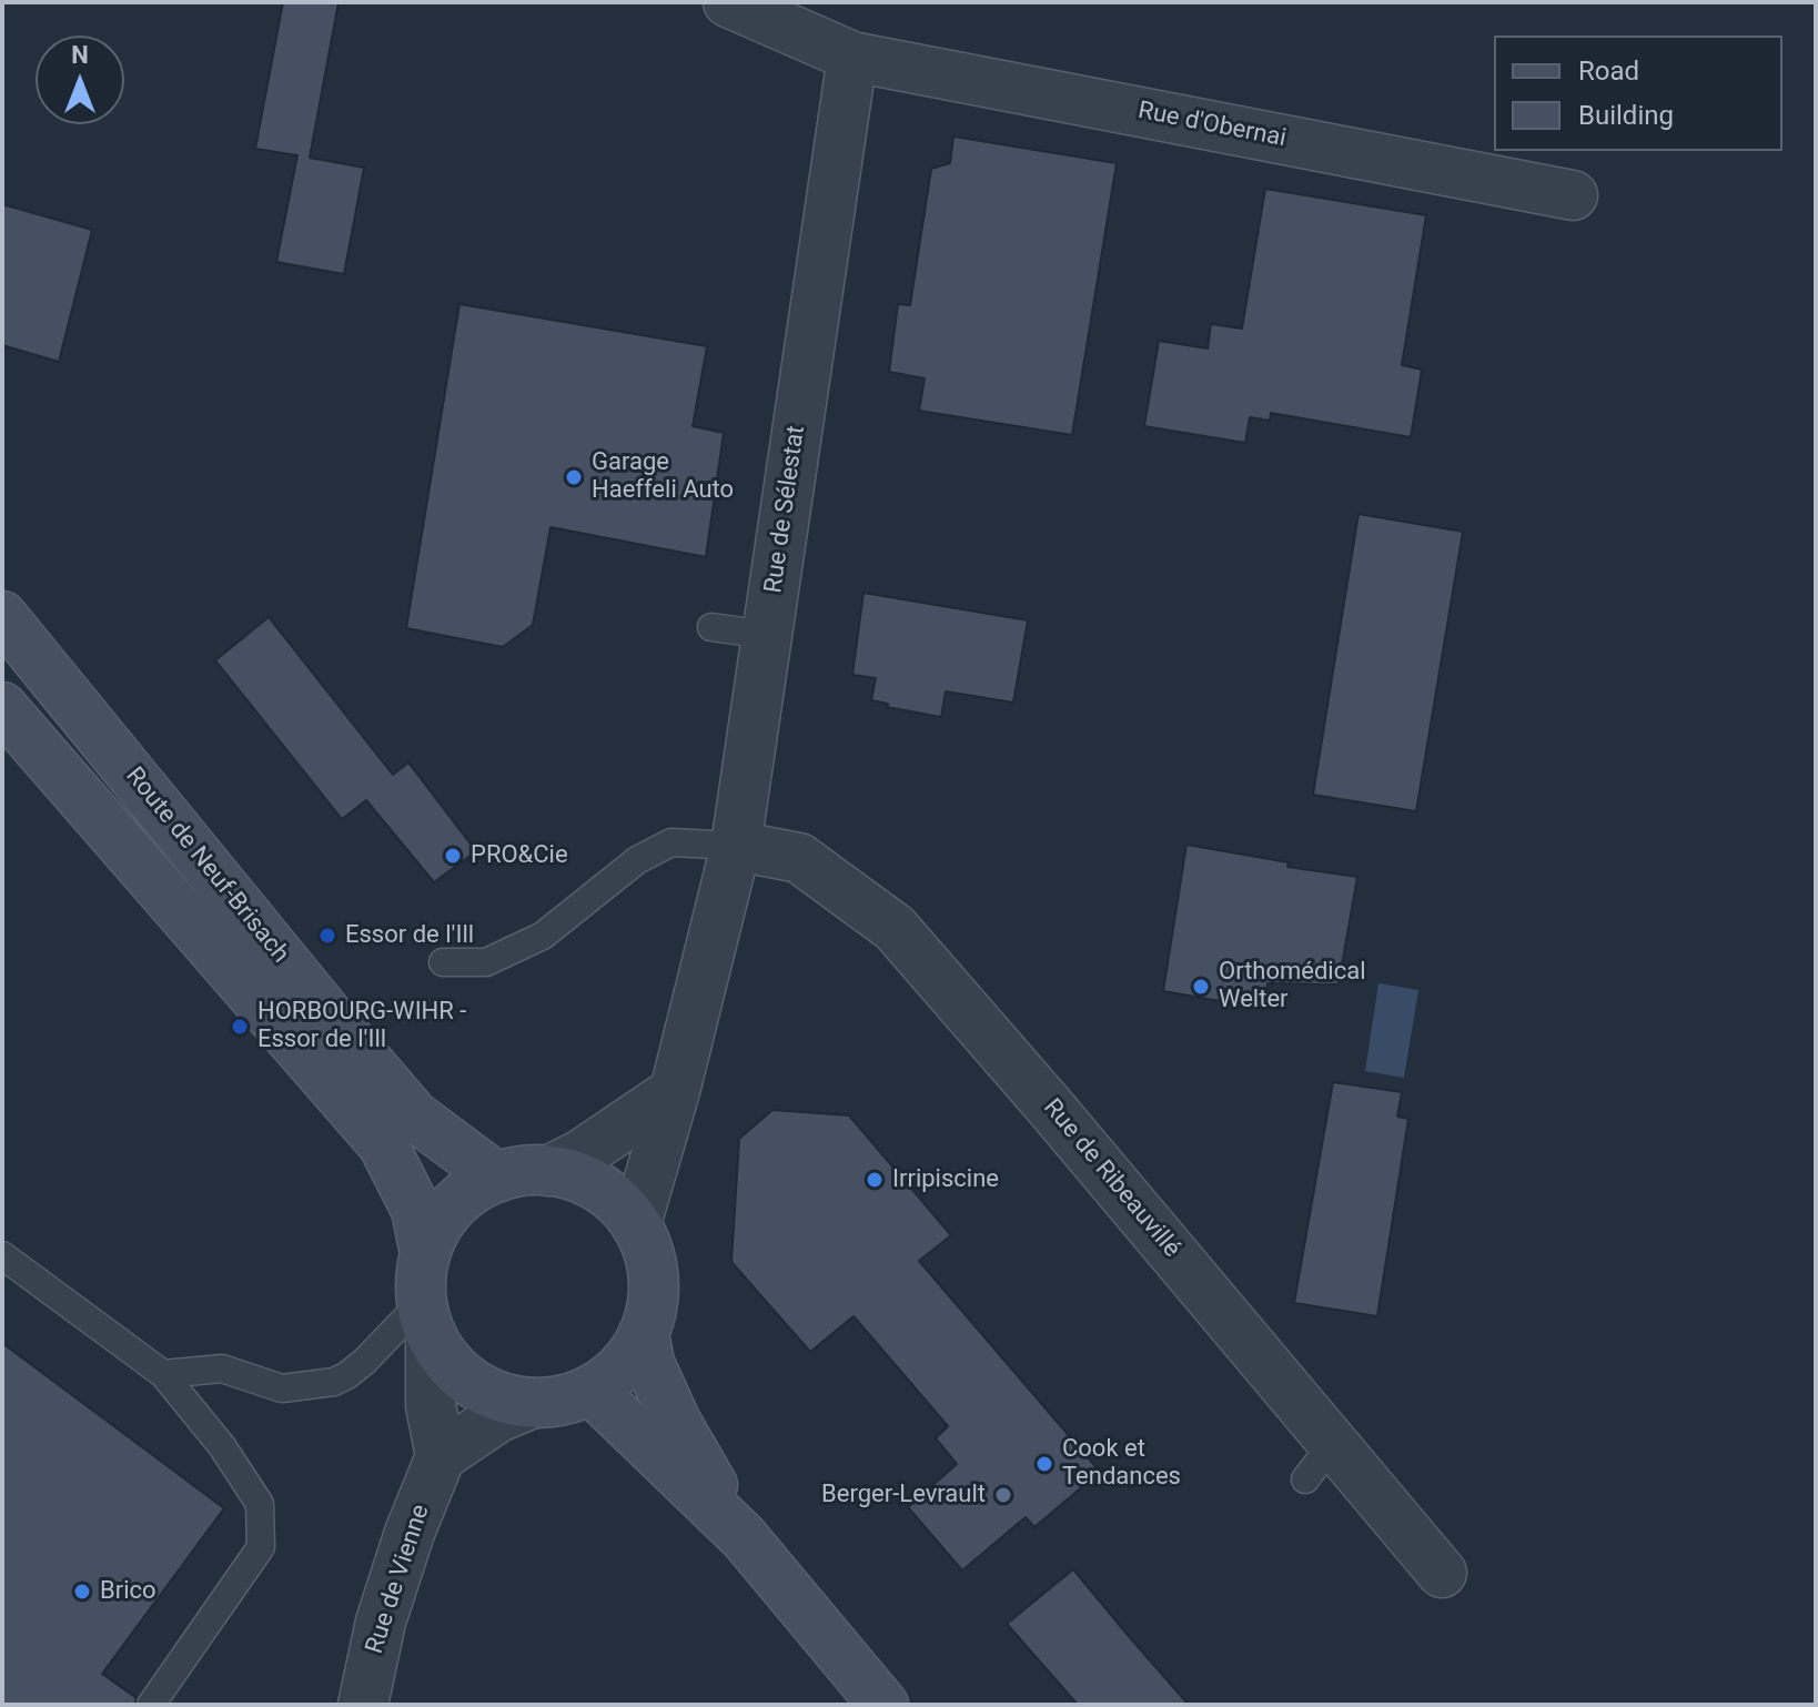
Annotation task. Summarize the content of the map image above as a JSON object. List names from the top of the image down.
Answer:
{
  "streets": {
    "main road": ["Route de Neuf-Brisach"],
    "street": [
      "Rue d'Obernai",
      "Rue de Sélestat",
      "Rue de Ribeauvillé",
      "Rue de Vienne"
    ]
  },
  "crossings": [
    ["Rue d'Obernai", "Rue de Sélestat"],
    ["Rue de Sélestat", "Route de Neuf-Brisach"],
    ["Rue de Sélestat", "Rue de Ribeauvillé"]
  ],
  "places": [
    "Garage Haeffeli Auto",
    "PRO&Cie",
    "Essor de l'Ill",
    "Orthomédical Welter",
    "HORBOURG-WIHR - Essor de l'Ill",
    "Irripiscine",
    "Cook et Tendances",
    "Berger-Levrault",
    "Brico"
  ],
  "legend": ["Road", "Building"],
  "north": "top"
}
